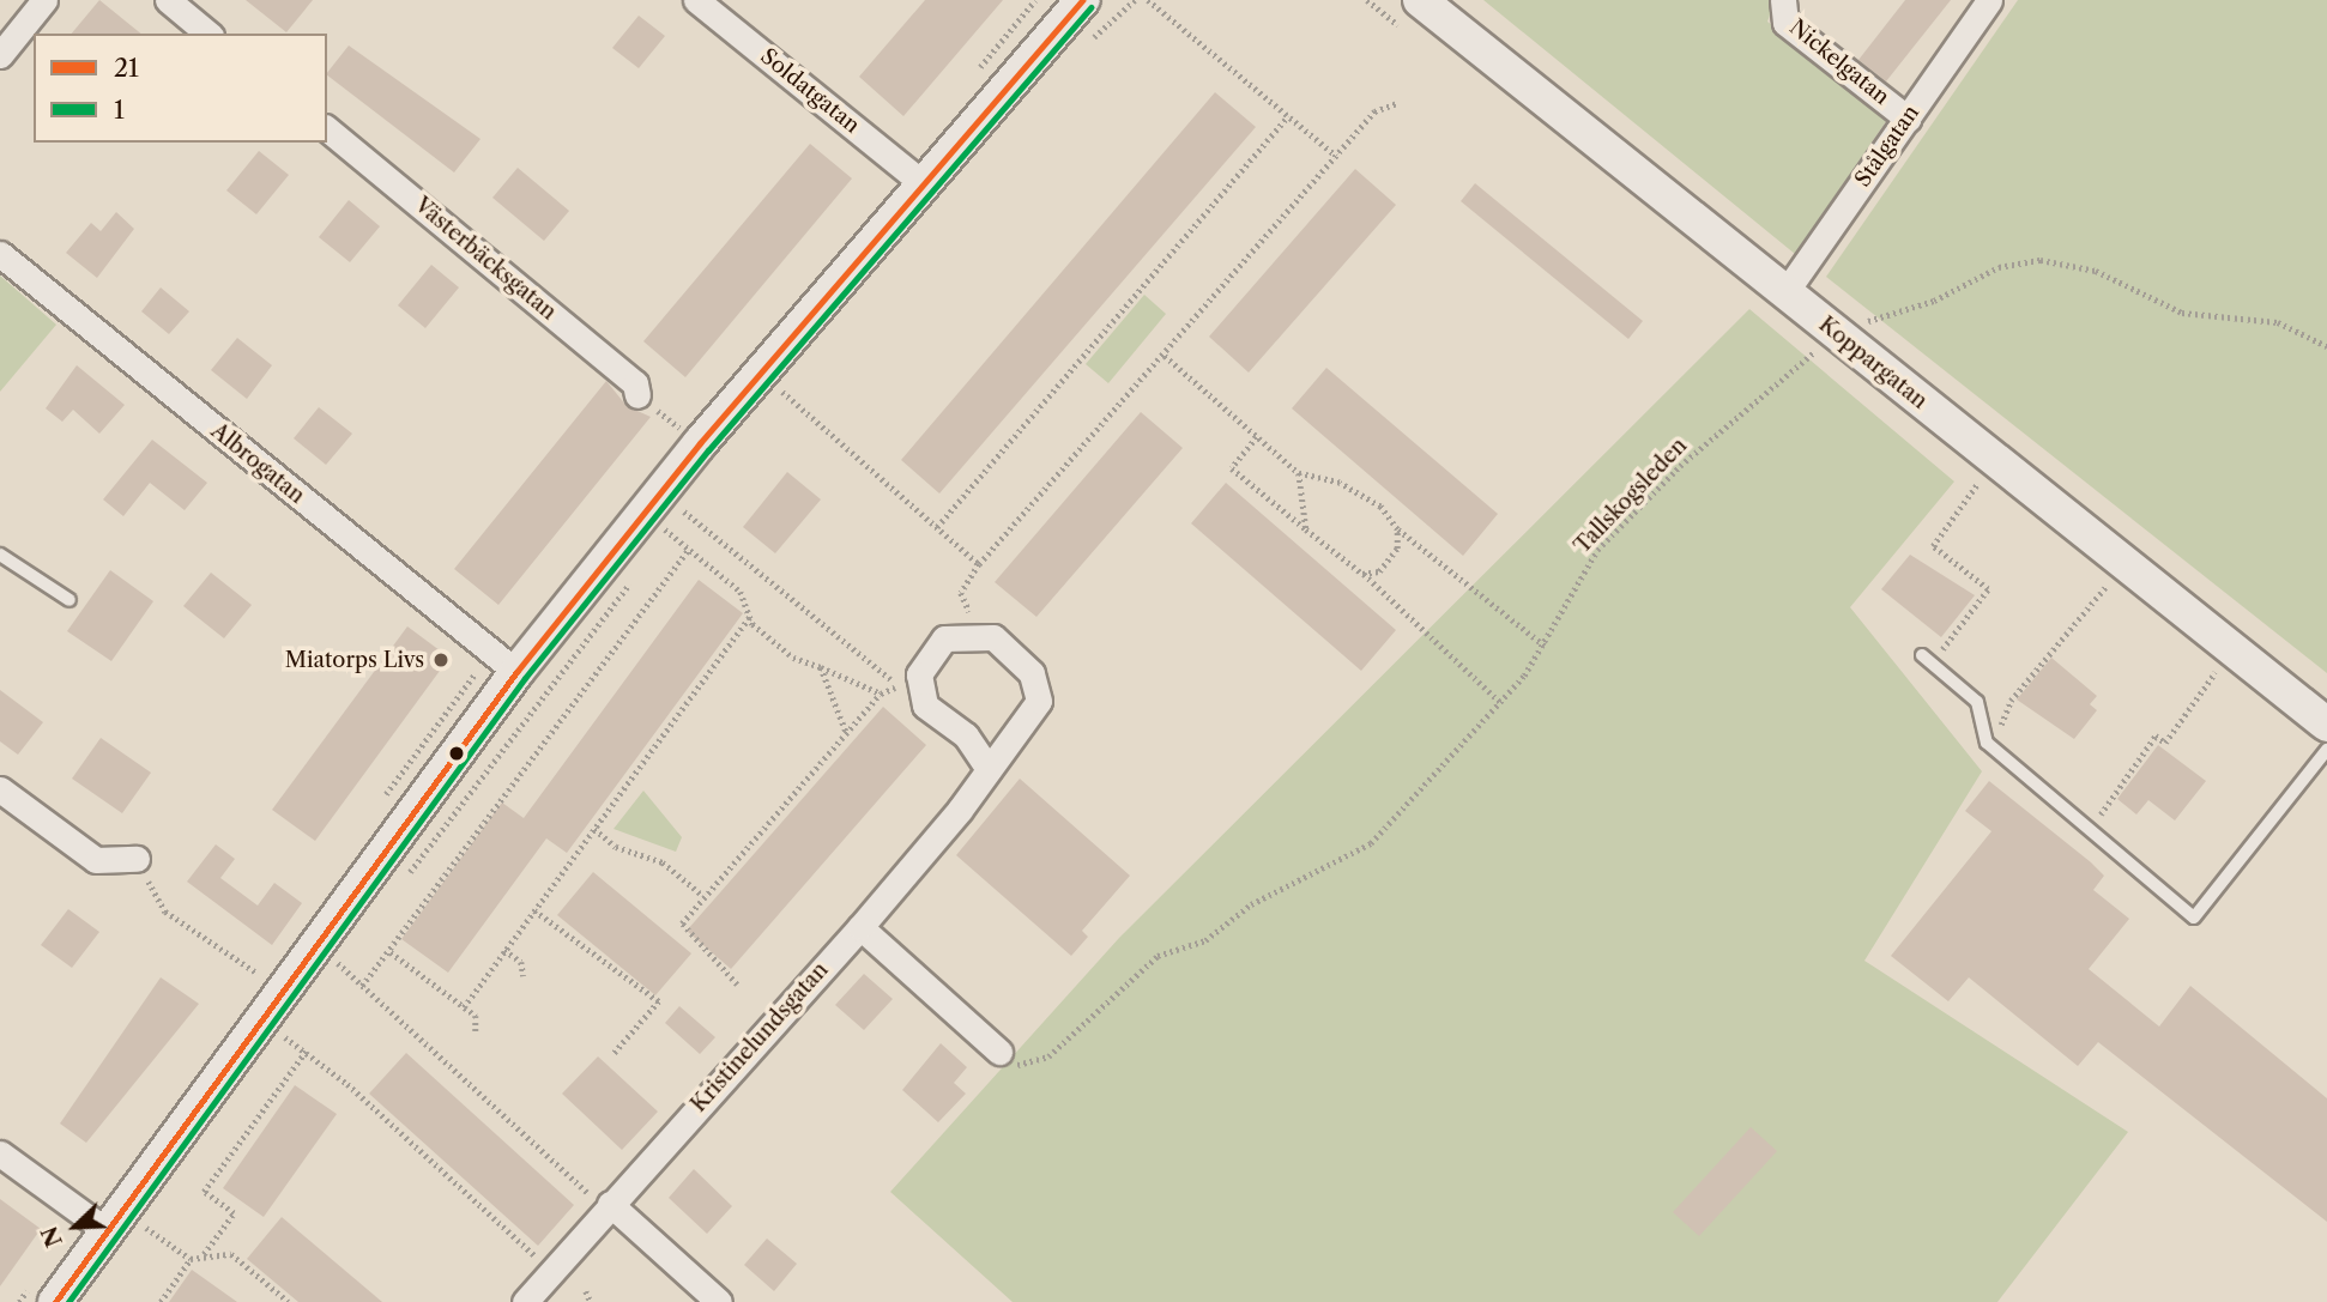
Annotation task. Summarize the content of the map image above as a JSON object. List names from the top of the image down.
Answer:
{
  "streets": {
    "street": [
      "Nickelgatan",
      "Soldatgatan",
      "Stålgatan",
      "Västerbäcksgatan",
      "Koppargatan",
      "Albrogatan",
      "Kristinelundsgatan"
    ],
    "path": ["Tallskogsleden"]
  },
  "crossings": [
    ["Nickelgatan", "Stålgatan"],
    ["Stålgatan", "Koppargatan"],
    ["Koppargatan", "Tallskogsleden"]
  ],
  "places": ["Miatorps Livs"],
  "lines": ["transit line 21", "transit line 1"],
  "legend": ["21", "1"],
  "north": "bottom left"
}
